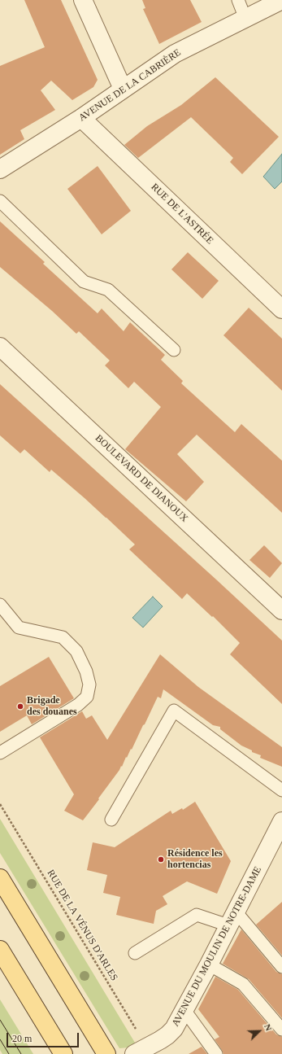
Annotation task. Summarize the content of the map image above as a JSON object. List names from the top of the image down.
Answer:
{
  "streets": {
    "street": [
      "AVENUE DE LA CABRIÈRE",
      "RUE DE L'ASTRÉE",
      "BOULEVARD DE DIANOUX",
      "AVENUE DU MOULIN DE NOTRE-DAME"
    ],
    "path": ["RUE DE LA VÉNUS D'ARLES"]
  },
  "crossings": [
    ["AVENUE DE LA CABRIÈRE", "RUE DE L'ASTRÉE"],
    ["RUE DE LA VÉNUS D'ARLES", "AVENUE DU MOULIN DE NOTRE-DAME"]
  ],
  "places": ["Brigade des douanes", "Résidence les hortencias"],
  "scale_bar": "20 m",
  "north": "top right"
}
